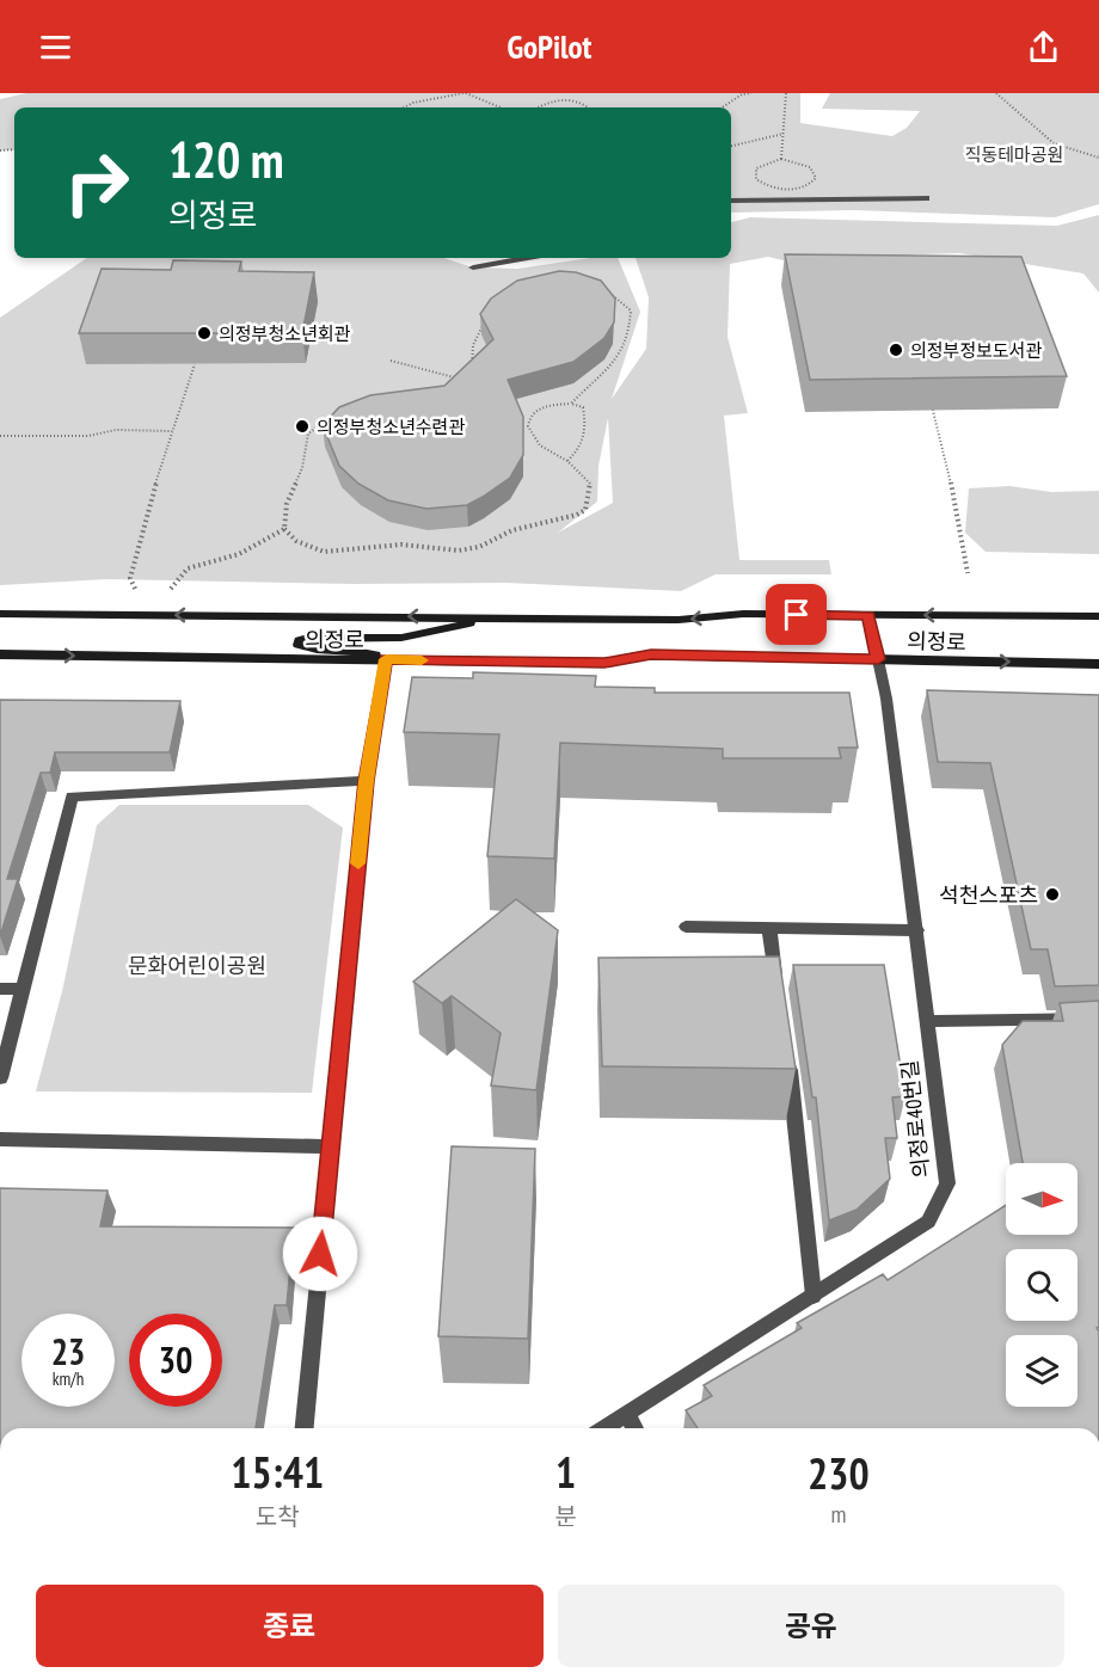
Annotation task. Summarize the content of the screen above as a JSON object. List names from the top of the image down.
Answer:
{
  "streets": {
    "street": ["의정로", "의정로40번길"]
  },
  "crossings": [
    ["의정로", "의정로40번길"]
  ],
  "parks": ["직동테마공원", "문화어린이공원"],
  "places": [
    "의정부청소년회관",
    "의정부정보도서관",
    "의정부청소년수련관",
    "석천스포츠"
  ],
  "north": "right",
  "page": {
    "header": "GoPilot",
    "turn": ["120 m", "의정로"],
    "speed": "23 km/h",
    "limit": "30",
    "eta": [
      "15:41",
      "도착",
      "1",
      "분",
      "230",
      "m"
    ],
    "buttons": ["종료", "공유"]
  }
}
